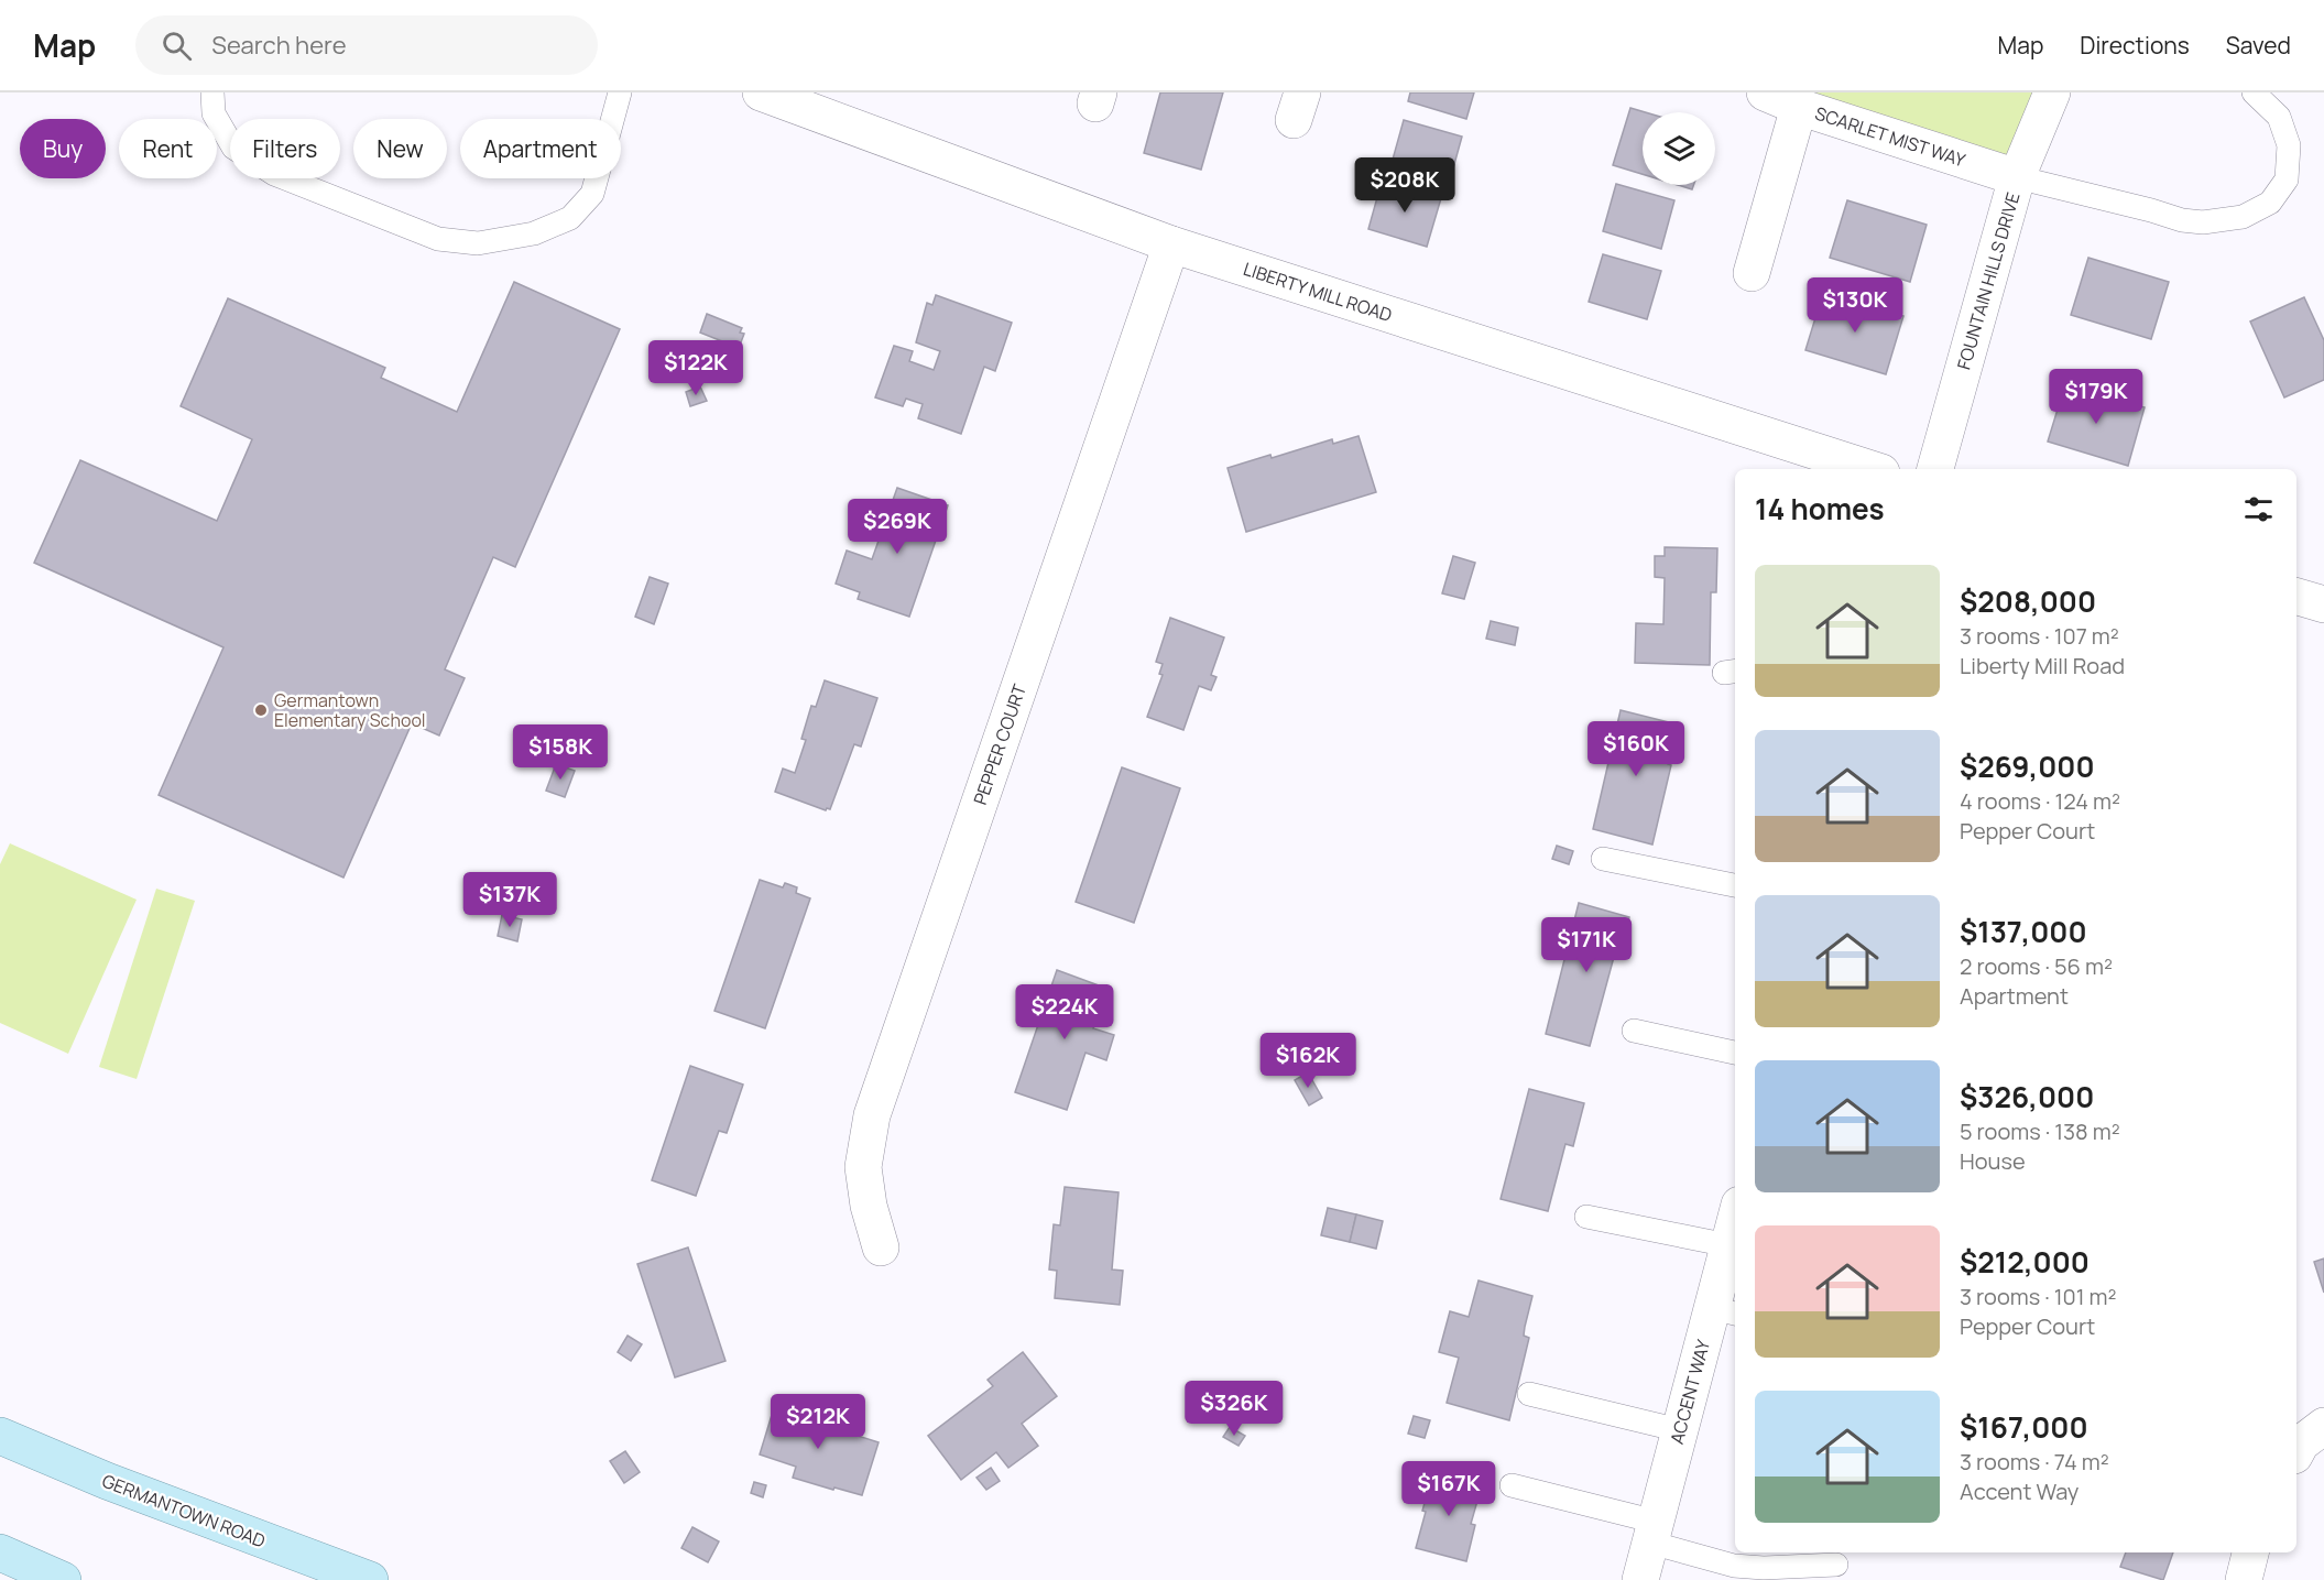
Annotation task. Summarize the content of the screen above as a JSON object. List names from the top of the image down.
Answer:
{
  "streets": {
    "main road": ["GERMANTOWN ROAD"],
    "street": [
      "SCARLET MIST WAY",
      "FOUNTAIN HILLS DRIVE",
      "LIBERTY MILL ROAD",
      "PEPPER COURT",
      "ACCENT WAY"
    ]
  },
  "crossings": [
    ["SCARLET MIST WAY", "FOUNTAIN HILLS DRIVE"],
    ["LIBERTY MILL ROAD", "PEPPER COURT"]
  ],
  "places": ["Germantown Elementary School"],
  "page": {
    "header": "Map",
    "search": "Search here",
    "nav": ["Map", "Directions", "Saved"],
    "chip": [
      "Buy",
      "Rent",
      "Filters",
      "New",
      "Apartment"
    ],
    "price": [
      "$208K",
      "$130K",
      "$122K",
      "$179K",
      "$269K",
      "$160K",
      "$158K",
      "$137K",
      "$171K",
      "$224K",
      "$162K",
      "$326K",
      "$212K",
      "$167K"
    ],
    "heading": "14 homes",
    "list": [
      {
        "name": "$208,000",
        "note": "3 rooms · 107 m² · Liberty Mill Road"
      },
      {
        "name": "$269,000",
        "note": "4 rooms · 124 m² · Pepper Court"
      },
      {
        "name": "$137,000",
        "note": "2 rooms · 56 m² · Apartment"
      },
      {
        "name": "$326,000",
        "note": "5 rooms · 138 m² · House"
      },
      {
        "name": "$212,000",
        "note": "3 rooms · 101 m² · Pepper Court"
      },
      {
        "name": "$167,000",
        "note": "3 rooms · 74 m² · Accent Way"
      }
    ]
  }
}
